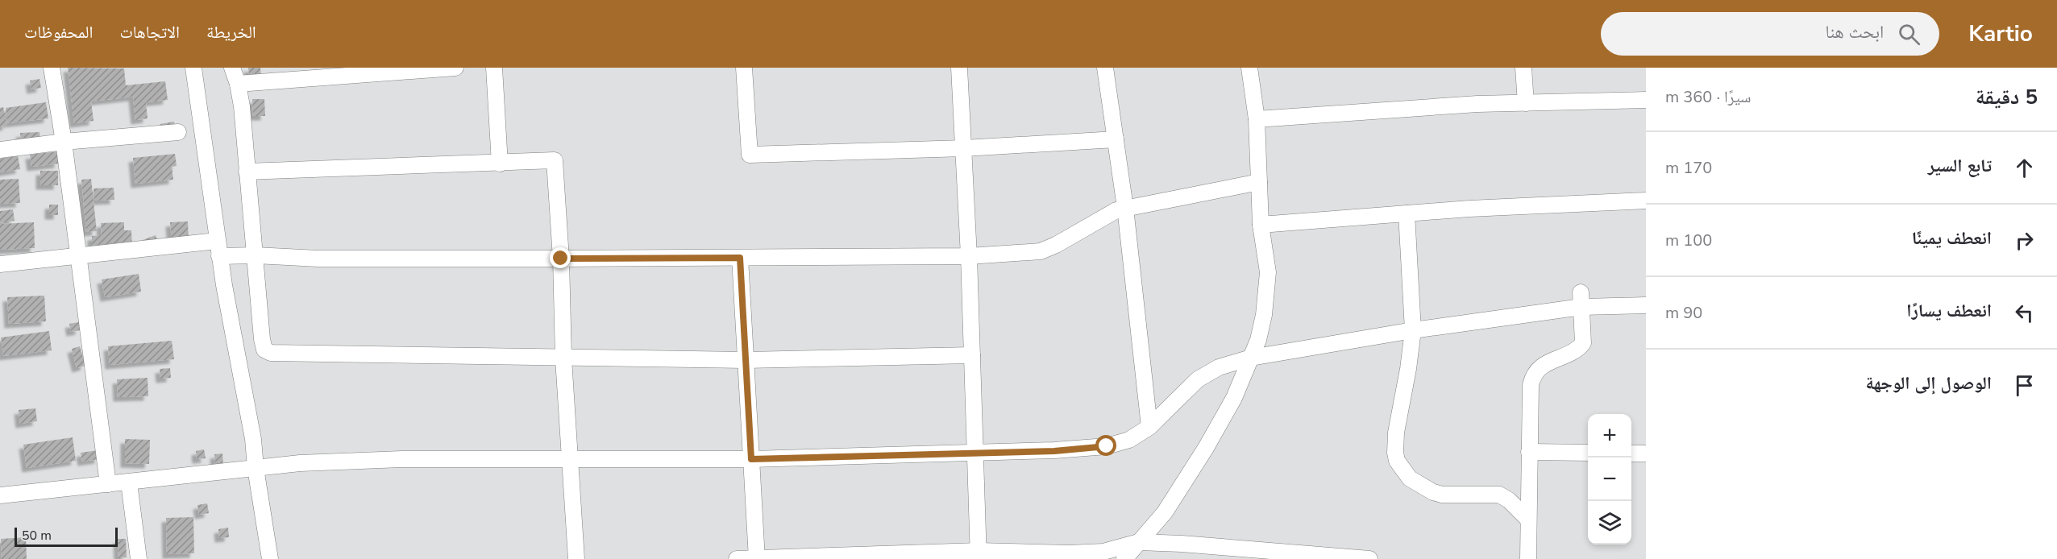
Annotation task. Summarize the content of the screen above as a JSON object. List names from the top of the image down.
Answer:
{
  "scale_bar": "50 m",
  "page": {
    "header": "Kartio",
    "search": "ابحث هنا",
    "nav": ["الخريطة", "الاتجاهات", "المحفوظات"],
    "heading": ["5 دقيقة", "سيرًا · 360 m"],
    "list": [
      ["تابع السير", "170 m"],
      ["انعطف يمينًا", "100 m"],
      ["انعطف يسارًا", "90 m"],
      "الوصول إلى الوجهة"
    ],
    "map_buttons": ["+", "−"],
    "scale": "50 m"
  }
}
